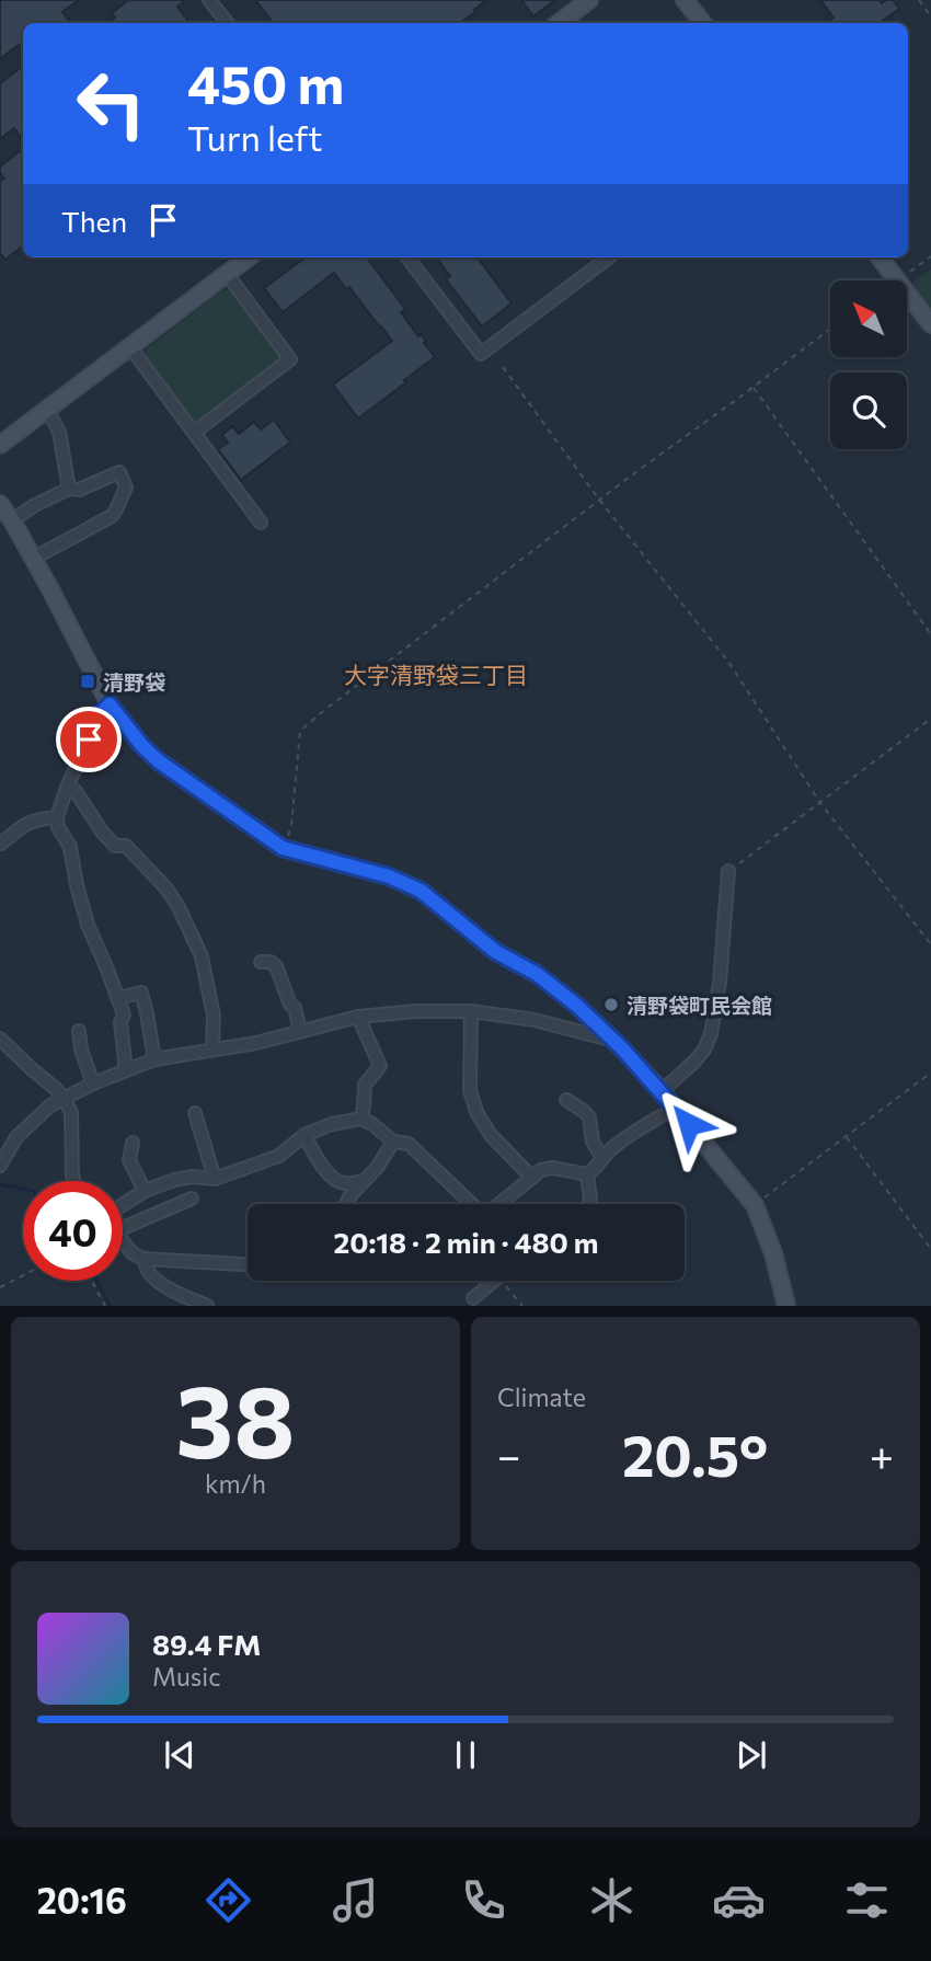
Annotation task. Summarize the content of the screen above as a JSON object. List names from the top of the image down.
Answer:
{
  "districts": ["大字清野袋三丁目"],
  "places": {
    "transit": ["清野袋"],
    "other": ["清野袋町民会館"]
  },
  "north": "top left",
  "page": {
    "turn": ["450 m", "Turn left"],
    "then": "Then",
    "limit": "40",
    "trip": "20:18 · 2 min · 480 m",
    "tile": [
      ["38", "km/h"],
      "Climate"
    ],
    "heat": ["−", "20.5°", "+"],
    "song": ["89.4 FM", "Music"],
    "tabs": "20:16"
  }
}
